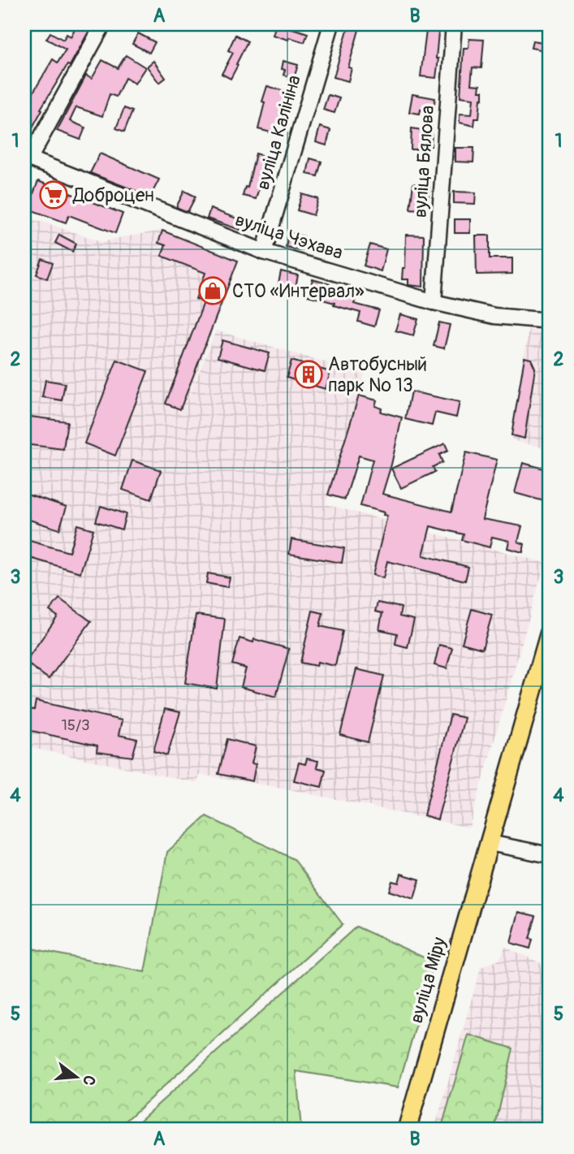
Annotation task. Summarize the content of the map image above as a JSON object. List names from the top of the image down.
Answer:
{
  "streets": {
    "main road": ["вуліца Міру"],
    "street": ["вуліца Калініна", "вуліца Бялова", "вуліца Чэхава"]
  },
  "crossings": [
    ["вуліца Калініна", "вуліца Чэхава"],
    ["вуліца Бялова", "вуліца Чэхава"]
  ],
  "places": {
    "supermarket": ["Доброцен"],
    "shop": ["СТО «Интервал»"],
    "building": ["Автобусный парк № 13"]
  },
  "house_numbers": ["15/3"],
  "north": "right",
  "grid": {
    "columns": ["A", "B"],
    "rows": [
      "1",
      "2",
      "3",
      "4",
      "5"
    ]
  }
}
